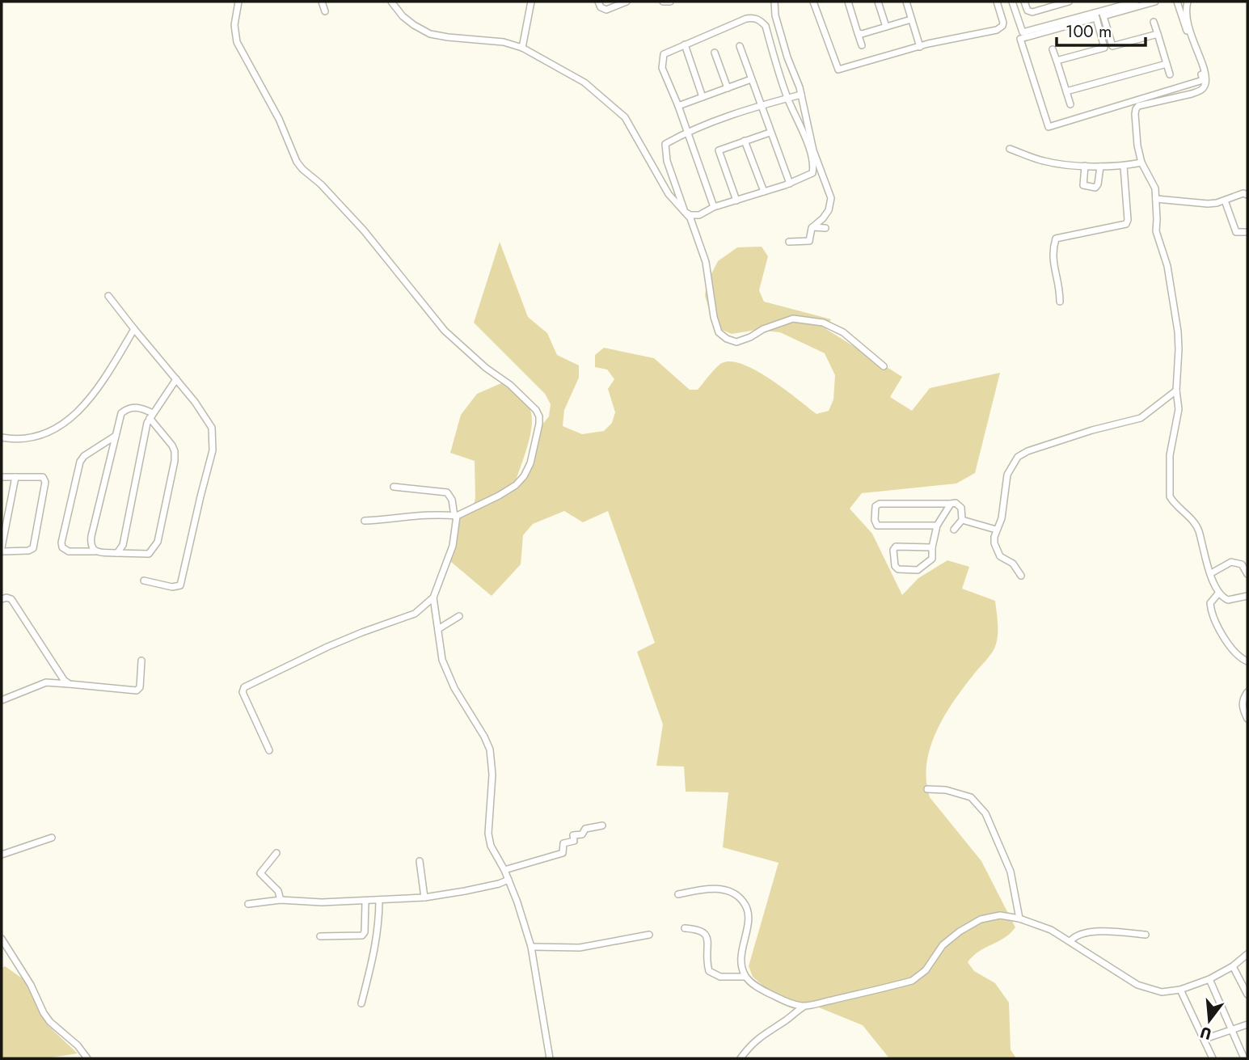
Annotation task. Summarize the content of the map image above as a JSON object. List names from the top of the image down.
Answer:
{
  "scale_bar": "100 m",
  "north": "bottom"
}
